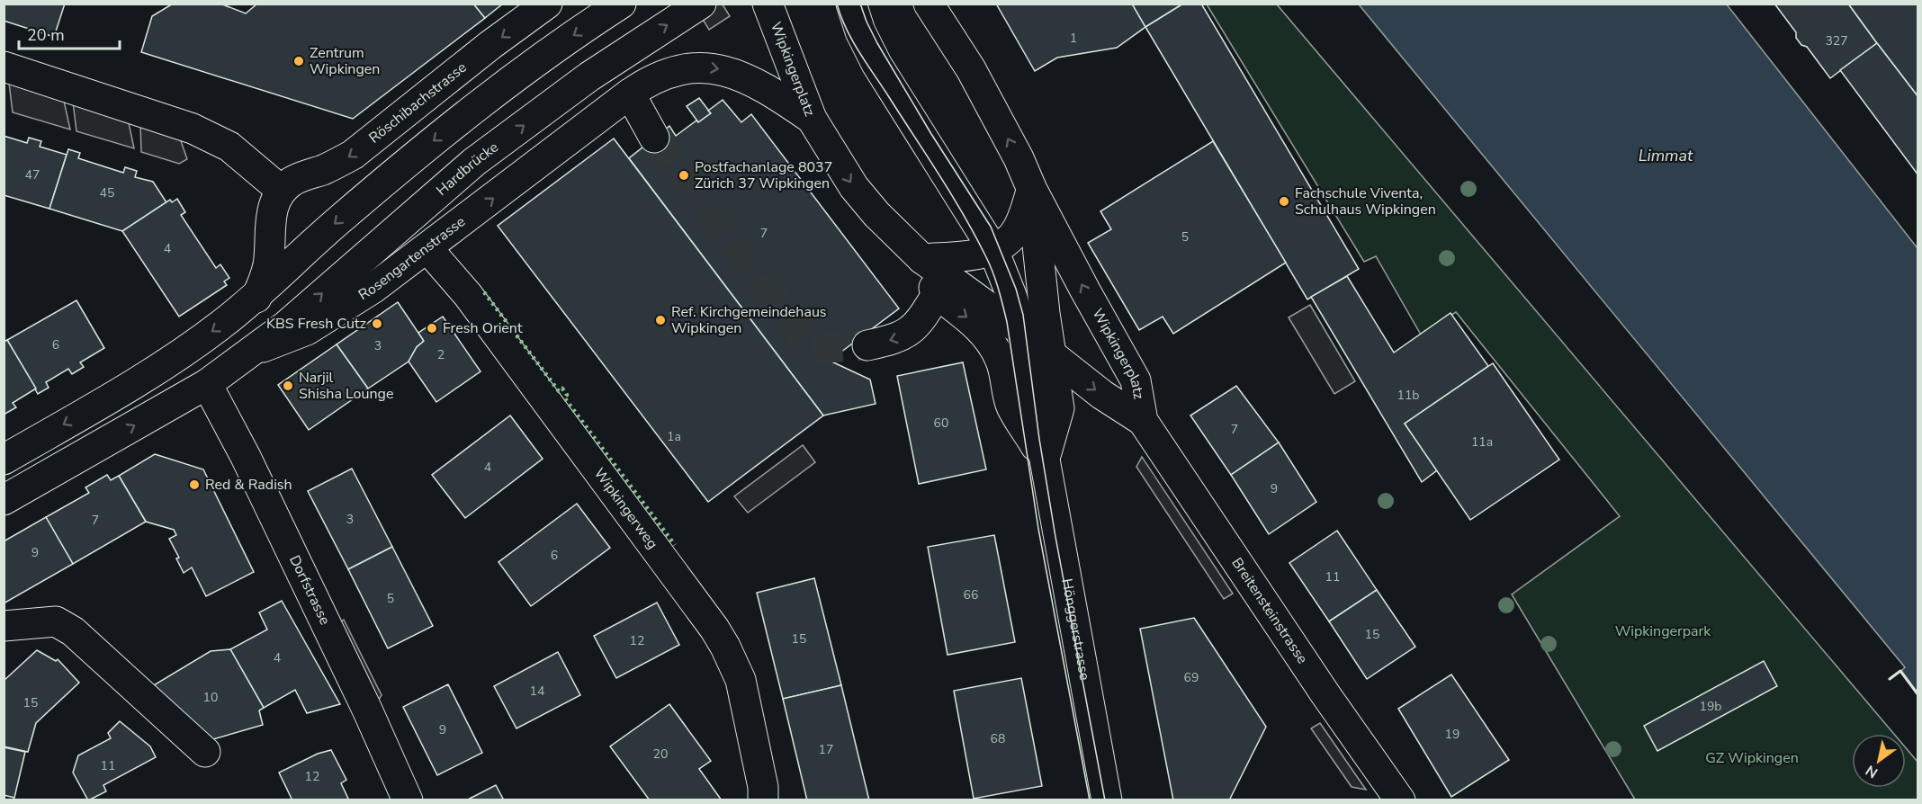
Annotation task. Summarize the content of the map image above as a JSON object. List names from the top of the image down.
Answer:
{
  "streets": {
    "street": [
      "Wipkingerplatz",
      "Röschibachstrasse",
      "Hardbrücke",
      "Rosengartenstrasse",
      "Wipkingerweg",
      "Dorfstrasse",
      "Breitensteinstrasse",
      "Hönggerstrasse"
    ]
  },
  "crossings": [
    ["Wipkingerplatz", "Rosengartenstrasse"],
    ["Wipkingerplatz", "Breitensteinstrasse"],
    ["Wipkingerplatz", "Hönggerstrasse"],
    ["Hardbrücke", "Rosengartenstrasse"],
    ["Rosengartenstrasse", "Wipkingerweg"],
    ["Rosengartenstrasse", "Dorfstrasse"]
  ],
  "water": ["Limmat"],
  "parks": ["Wipkingerpark", "GZ Wipkingen"],
  "places": [
    "Zentrum Wipkingen",
    "Postfachanlage 8037 Zürich 37 Wipkingen",
    "Fachschule Viventa, Schulhaus Wipkingen",
    "Ref. Kirchgemeindehaus Wipkingen",
    "KBS Fresh Cutz",
    "Fresh Orient",
    "Narjil Shisha Lounge",
    "Red & Radish"
  ],
  "house_numbers": [
    "1",
    "327",
    "47",
    "45",
    "7",
    "5",
    "4",
    "6",
    "3",
    "2",
    "11b",
    "60",
    "7",
    "1a",
    "11a",
    "4",
    "9",
    "3",
    "7",
    "9",
    "6",
    "11",
    "66",
    "5",
    "15",
    "15",
    "12",
    "4",
    "69",
    "14",
    "10",
    "15",
    "19b",
    "9",
    "19",
    "68",
    "17",
    "20",
    "11",
    "12"
  ],
  "scale_bar": "20 m",
  "north": "bottom left"
}
